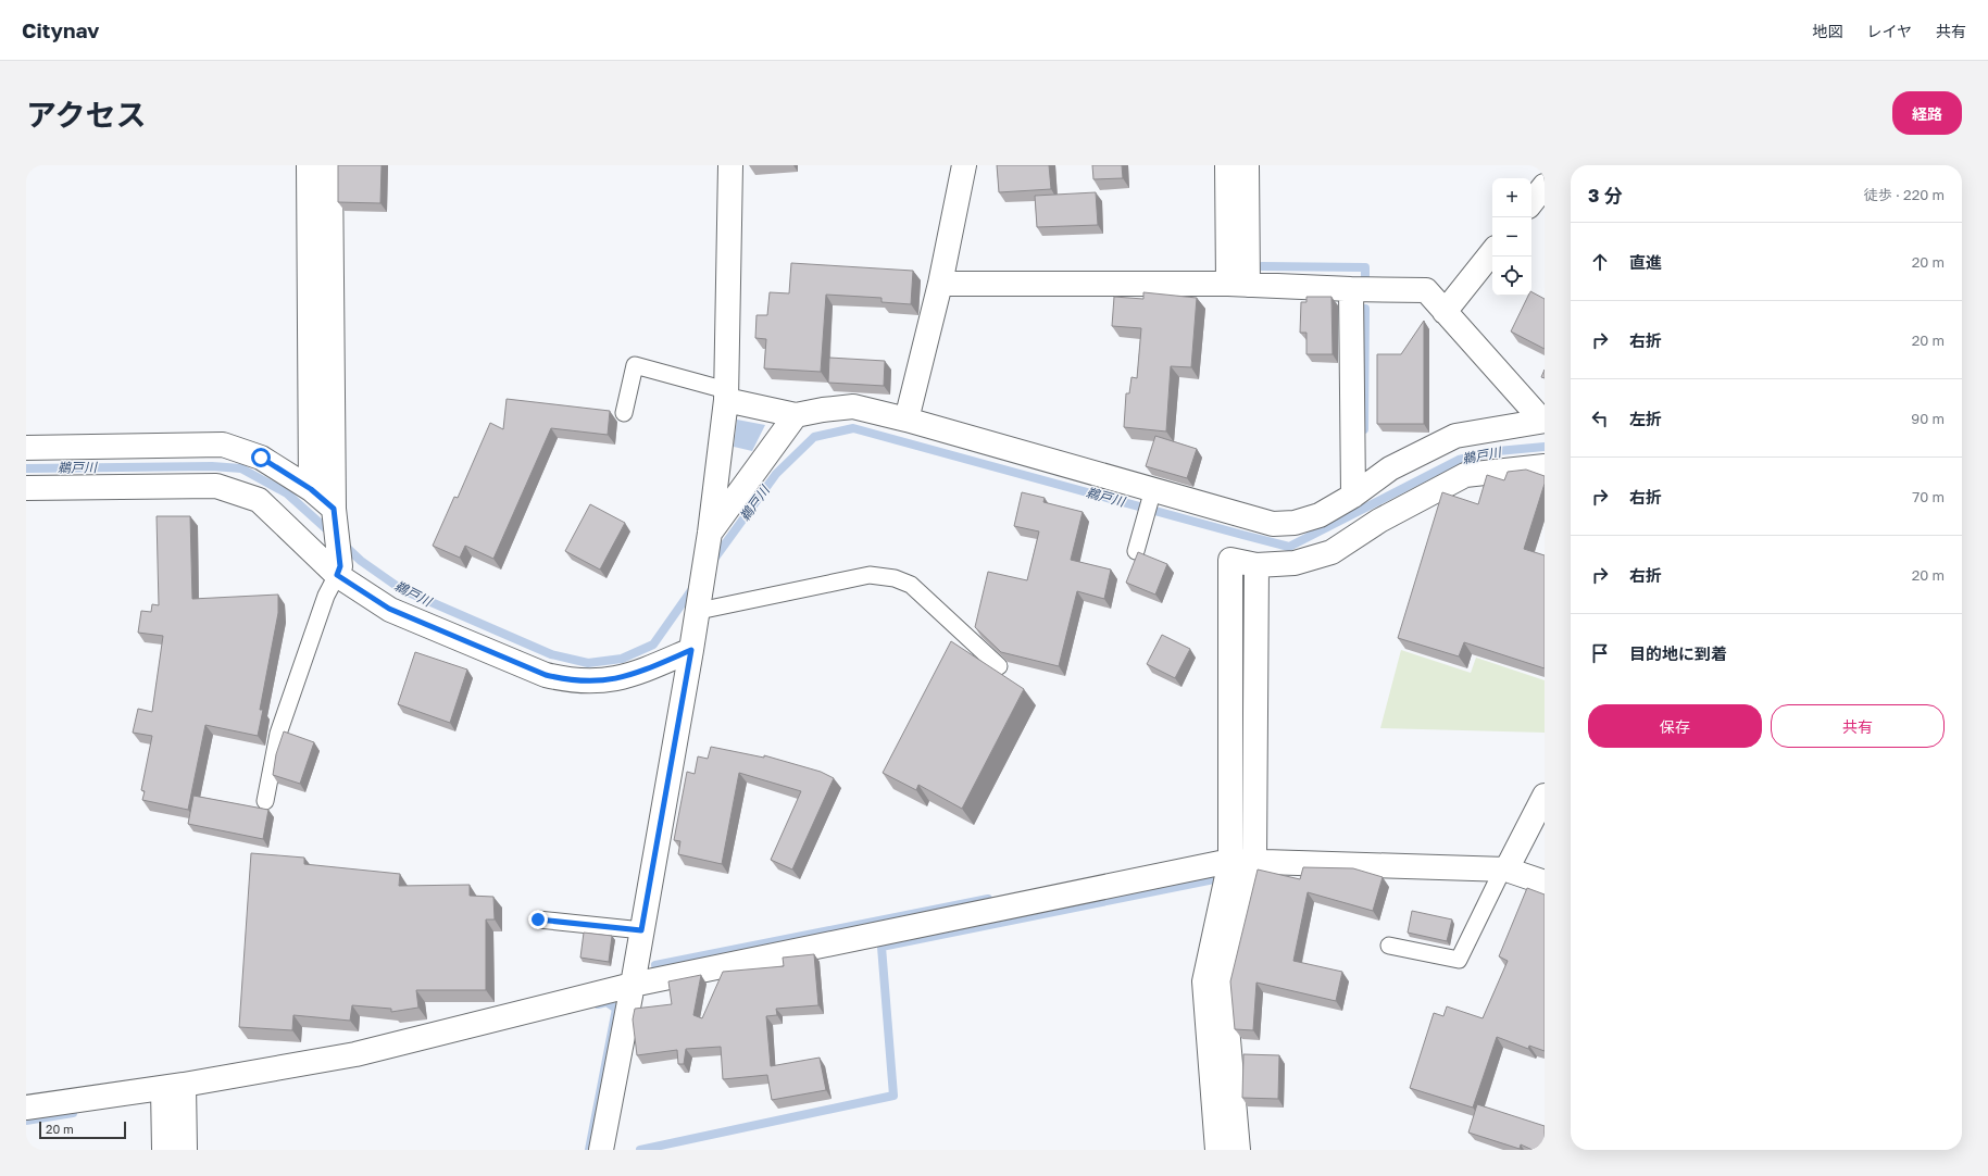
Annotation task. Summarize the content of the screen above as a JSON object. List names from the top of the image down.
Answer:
{
  "water": ["鵜戸川"],
  "scale_bar": "20 m",
  "page": {
    "header": "Citynav",
    "nav": ["地図", "レイヤ", "共有"],
    "title": "アクセス",
    "buttons": [
      "経路",
      ["保存", "共有"]
    ],
    "heading": ["3 分", "徒歩 · 220 m"],
    "map_buttons": ["+", "−"],
    "list": [
      ["直進", "20 m"],
      ["右折", "20 m"],
      ["左折", "90 m"],
      ["右折", "70 m"],
      ["右折", "20 m"],
      "目的地に到着"
    ],
    "scale": "20 m"
  }
}
